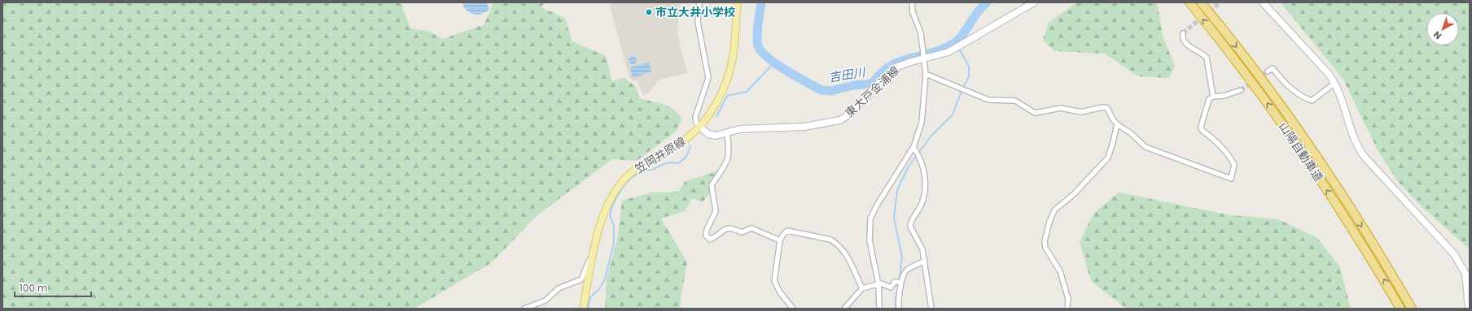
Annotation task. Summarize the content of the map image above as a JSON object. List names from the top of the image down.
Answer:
{
  "streets": {
    "highway": ["山陽自動車道"],
    "main road": ["笠岡井原線"],
    "street": ["東大戸金浦線"]
  },
  "crossings": [
    ["東大戸金浦線", "笠岡井原線"]
  ],
  "water": ["吉田川"],
  "places": ["市立大井小学校"],
  "scale_bar": "100 m",
  "north": "bottom left"
}
